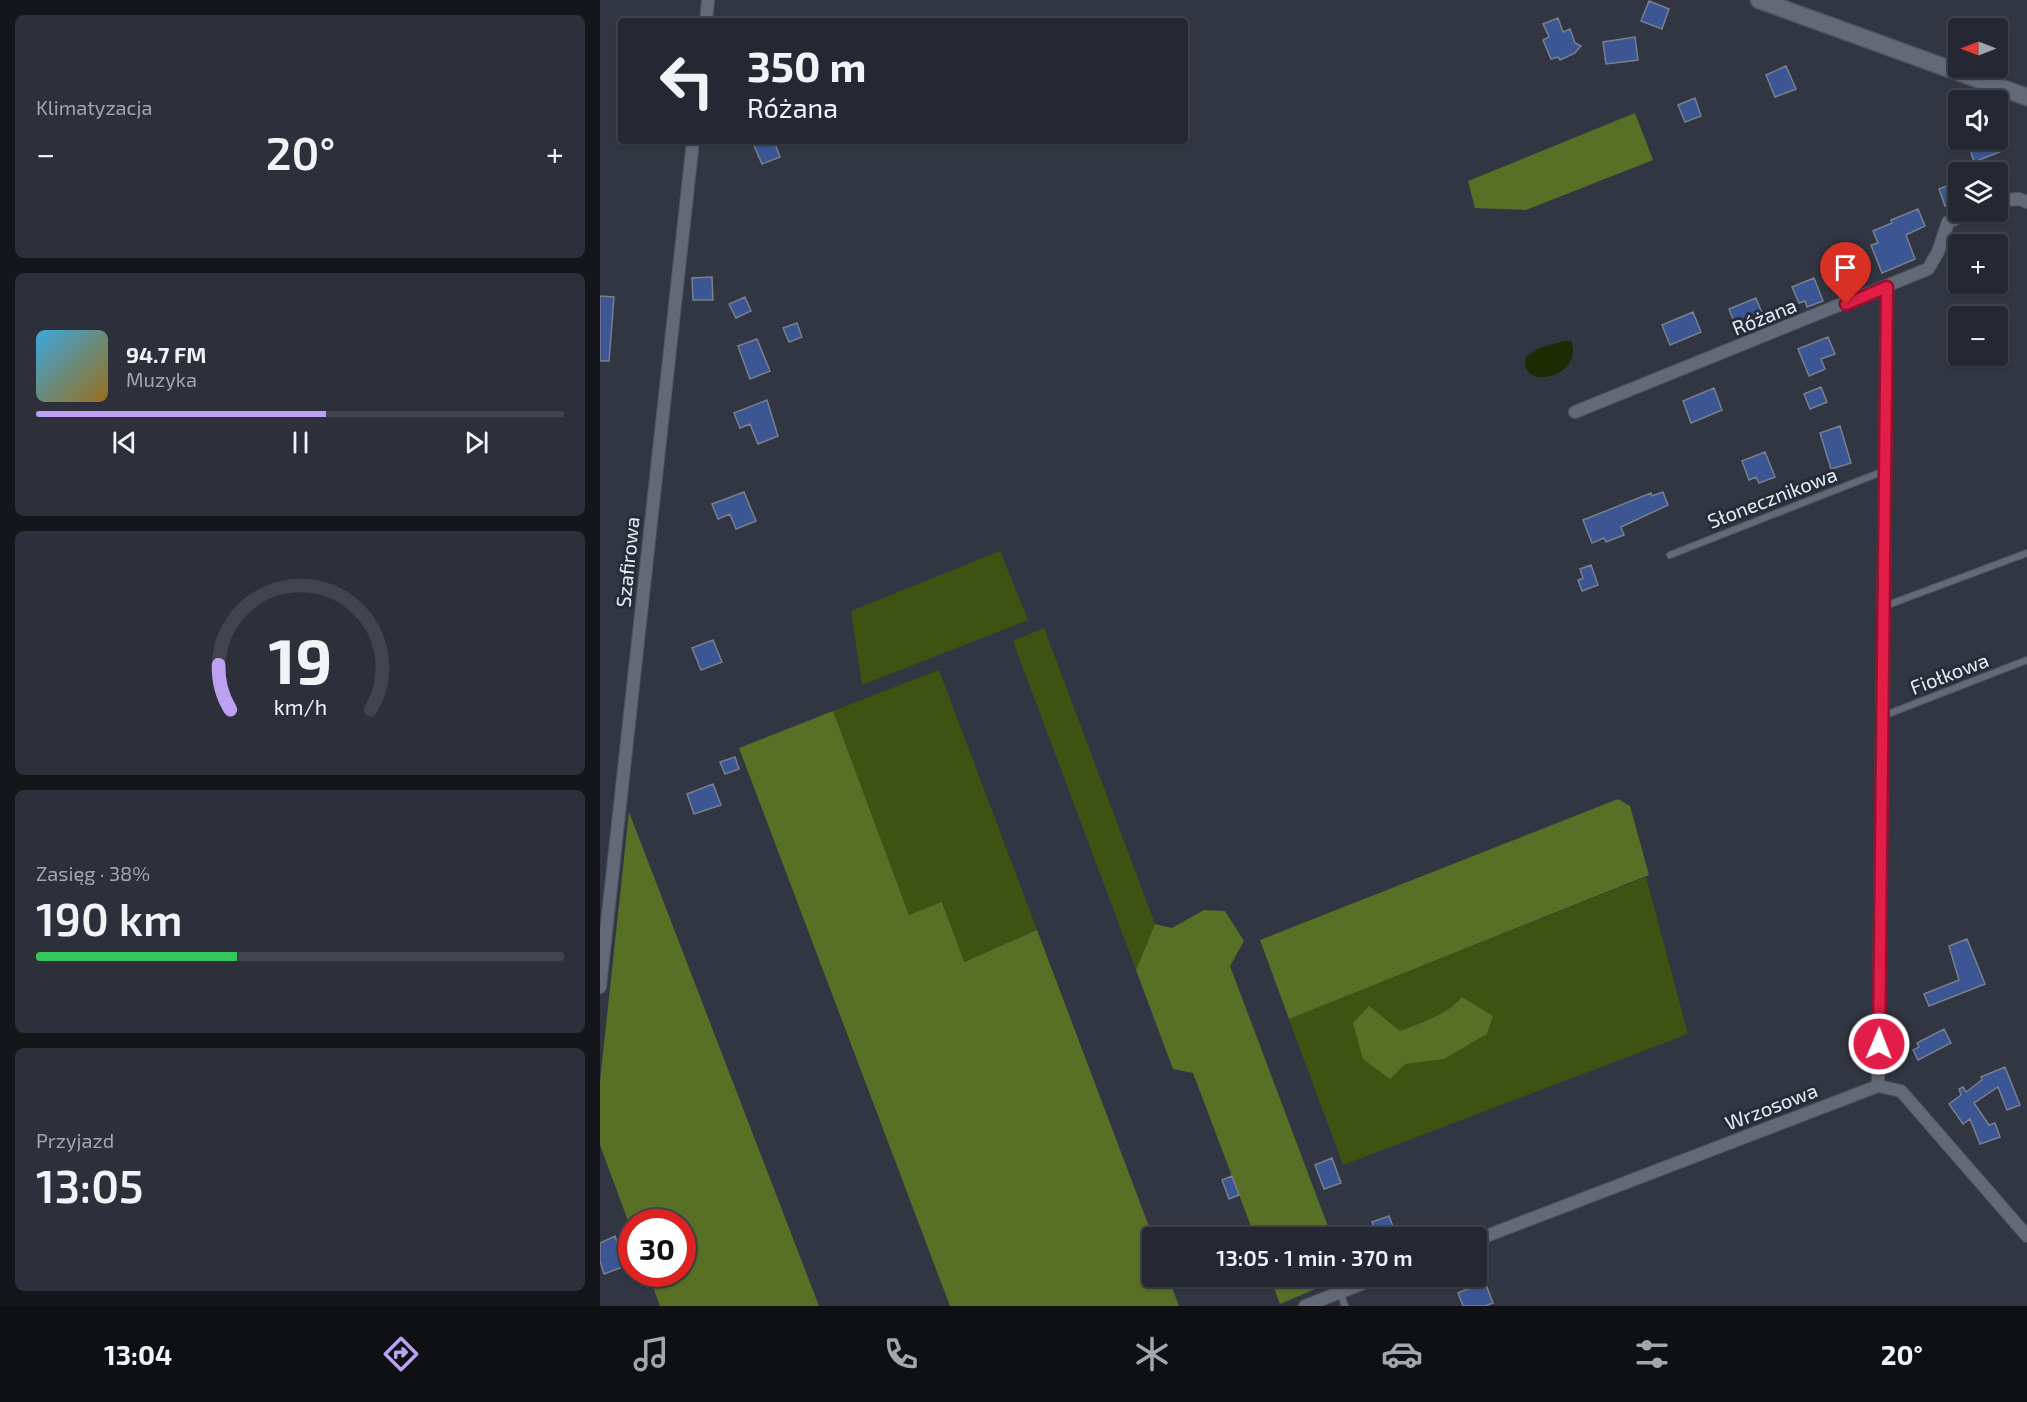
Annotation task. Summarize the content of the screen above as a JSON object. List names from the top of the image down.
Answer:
{
  "streets": {
    "street": ["Różana", "Szafirowa", "Wrzosowa"],
    "lane": ["Słonecznikowa", "Fiołkowa"]
  },
  "north": "left",
  "page": {
    "tile": [
      "Klimatyzacja",
      ["Zasięg · 38%", "190 km"],
      ["Przyjazd", "13:05"]
    ],
    "map_buttons": ["+", "−"],
    "turn": ["350 m", "Różana"],
    "heat": ["−", "20°", "+"],
    "song": ["94.7 FM", "Muzyka"],
    "limit": "30",
    "trip": "13:05 · 1 min · 370 m",
    "tabs": ["13:04", "20°"],
    "gauge": ["19", "km/h"]
  }
}
